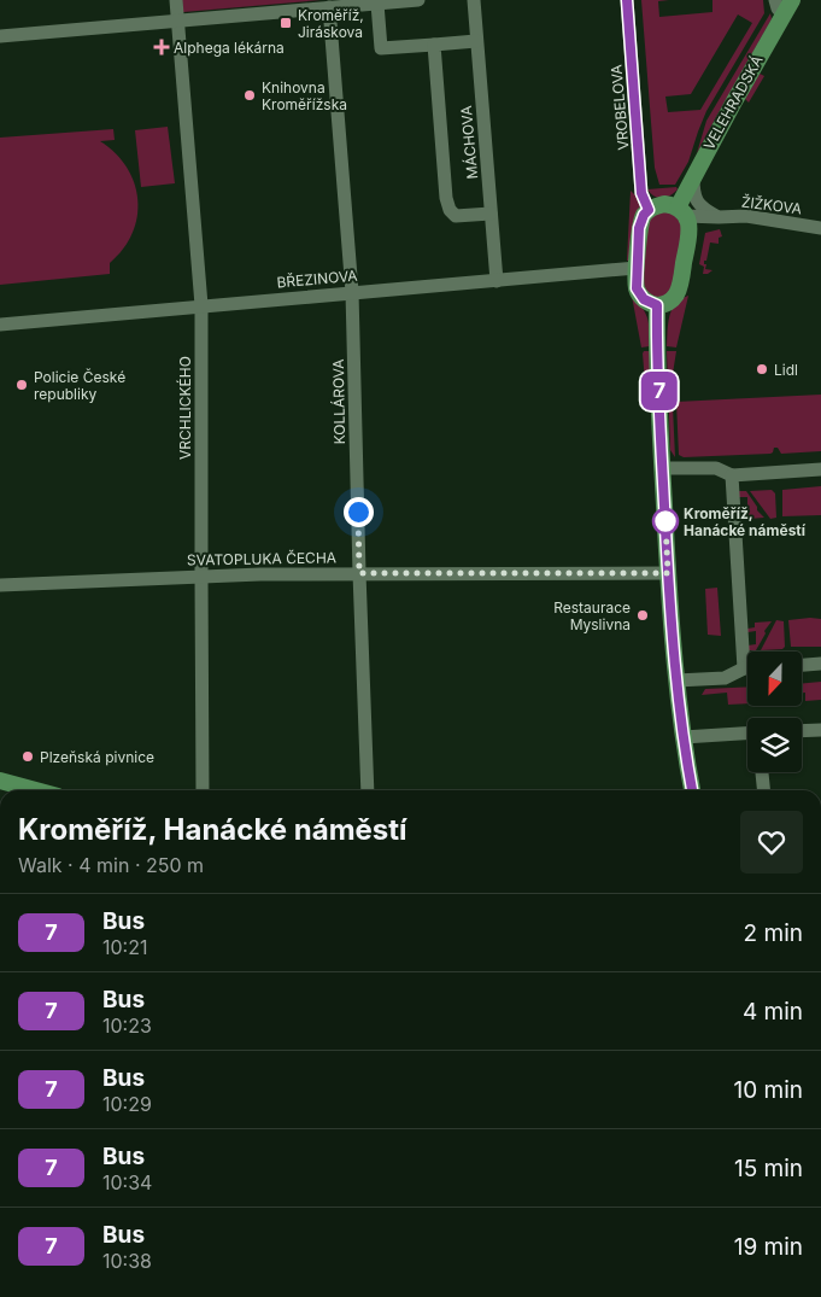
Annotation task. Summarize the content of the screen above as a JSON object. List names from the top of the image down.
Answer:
{
  "streets": {
    "main road": ["VELEHRADSKÁ"],
    "street": [
      "VROBELOVA",
      "MÁCHOVA",
      "ŽIŽKOVA",
      "BŘEZINOVA",
      "KOLLÁROVA",
      "VRCHLICKÉHO",
      "SVATOPLUKA ČECHA"
    ]
  },
  "crossings": [
    ["VELEHRADSKÁ", "ŽIŽKOVA"],
    ["MÁCHOVA", "BŘEZINOVA"],
    ["BŘEZINOVA", "KOLLÁROVA"],
    ["BŘEZINOVA", "VRCHLICKÉHO"],
    ["KOLLÁROVA", "SVATOPLUKA ČECHA"],
    ["VRCHLICKÉHO", "SVATOPLUKA ČECHA"]
  ],
  "places": {
    "transit": ["Kroměříž, Jiráskova"],
    "health": ["Alphega lékárna"],
    "other": [
      "Knihovna Kroměřížska",
      "Lidl",
      "Policie České republiky",
      "Kroměříž, Hanácké náměstí",
      "Restaurace Myslivna",
      "Plzeňská pivnice"
    ]
  },
  "lines": ["bus line 7"],
  "north": "bottom",
  "page": {
    "on_map": "7",
    "heading": ["Kroměříž, Hanácké náměstí", "Walk · 4 min · 250 m"],
    "list": [
      {
        "mark": "7",
        "name": "Bus",
        "note": "10:21",
        "value": "2 min"
      },
      {
        "mark": "7",
        "name": "Bus",
        "note": "10:23",
        "value": "4 min"
      },
      {
        "mark": "7",
        "name": "Bus",
        "note": "10:29",
        "value": "10 min"
      },
      {
        "mark": "7",
        "name": "Bus",
        "note": "10:34",
        "value": "15 min"
      },
      {
        "mark": "7",
        "name": "Bus",
        "note": "10:38",
        "value": "19 min"
      }
    ]
  }
}
